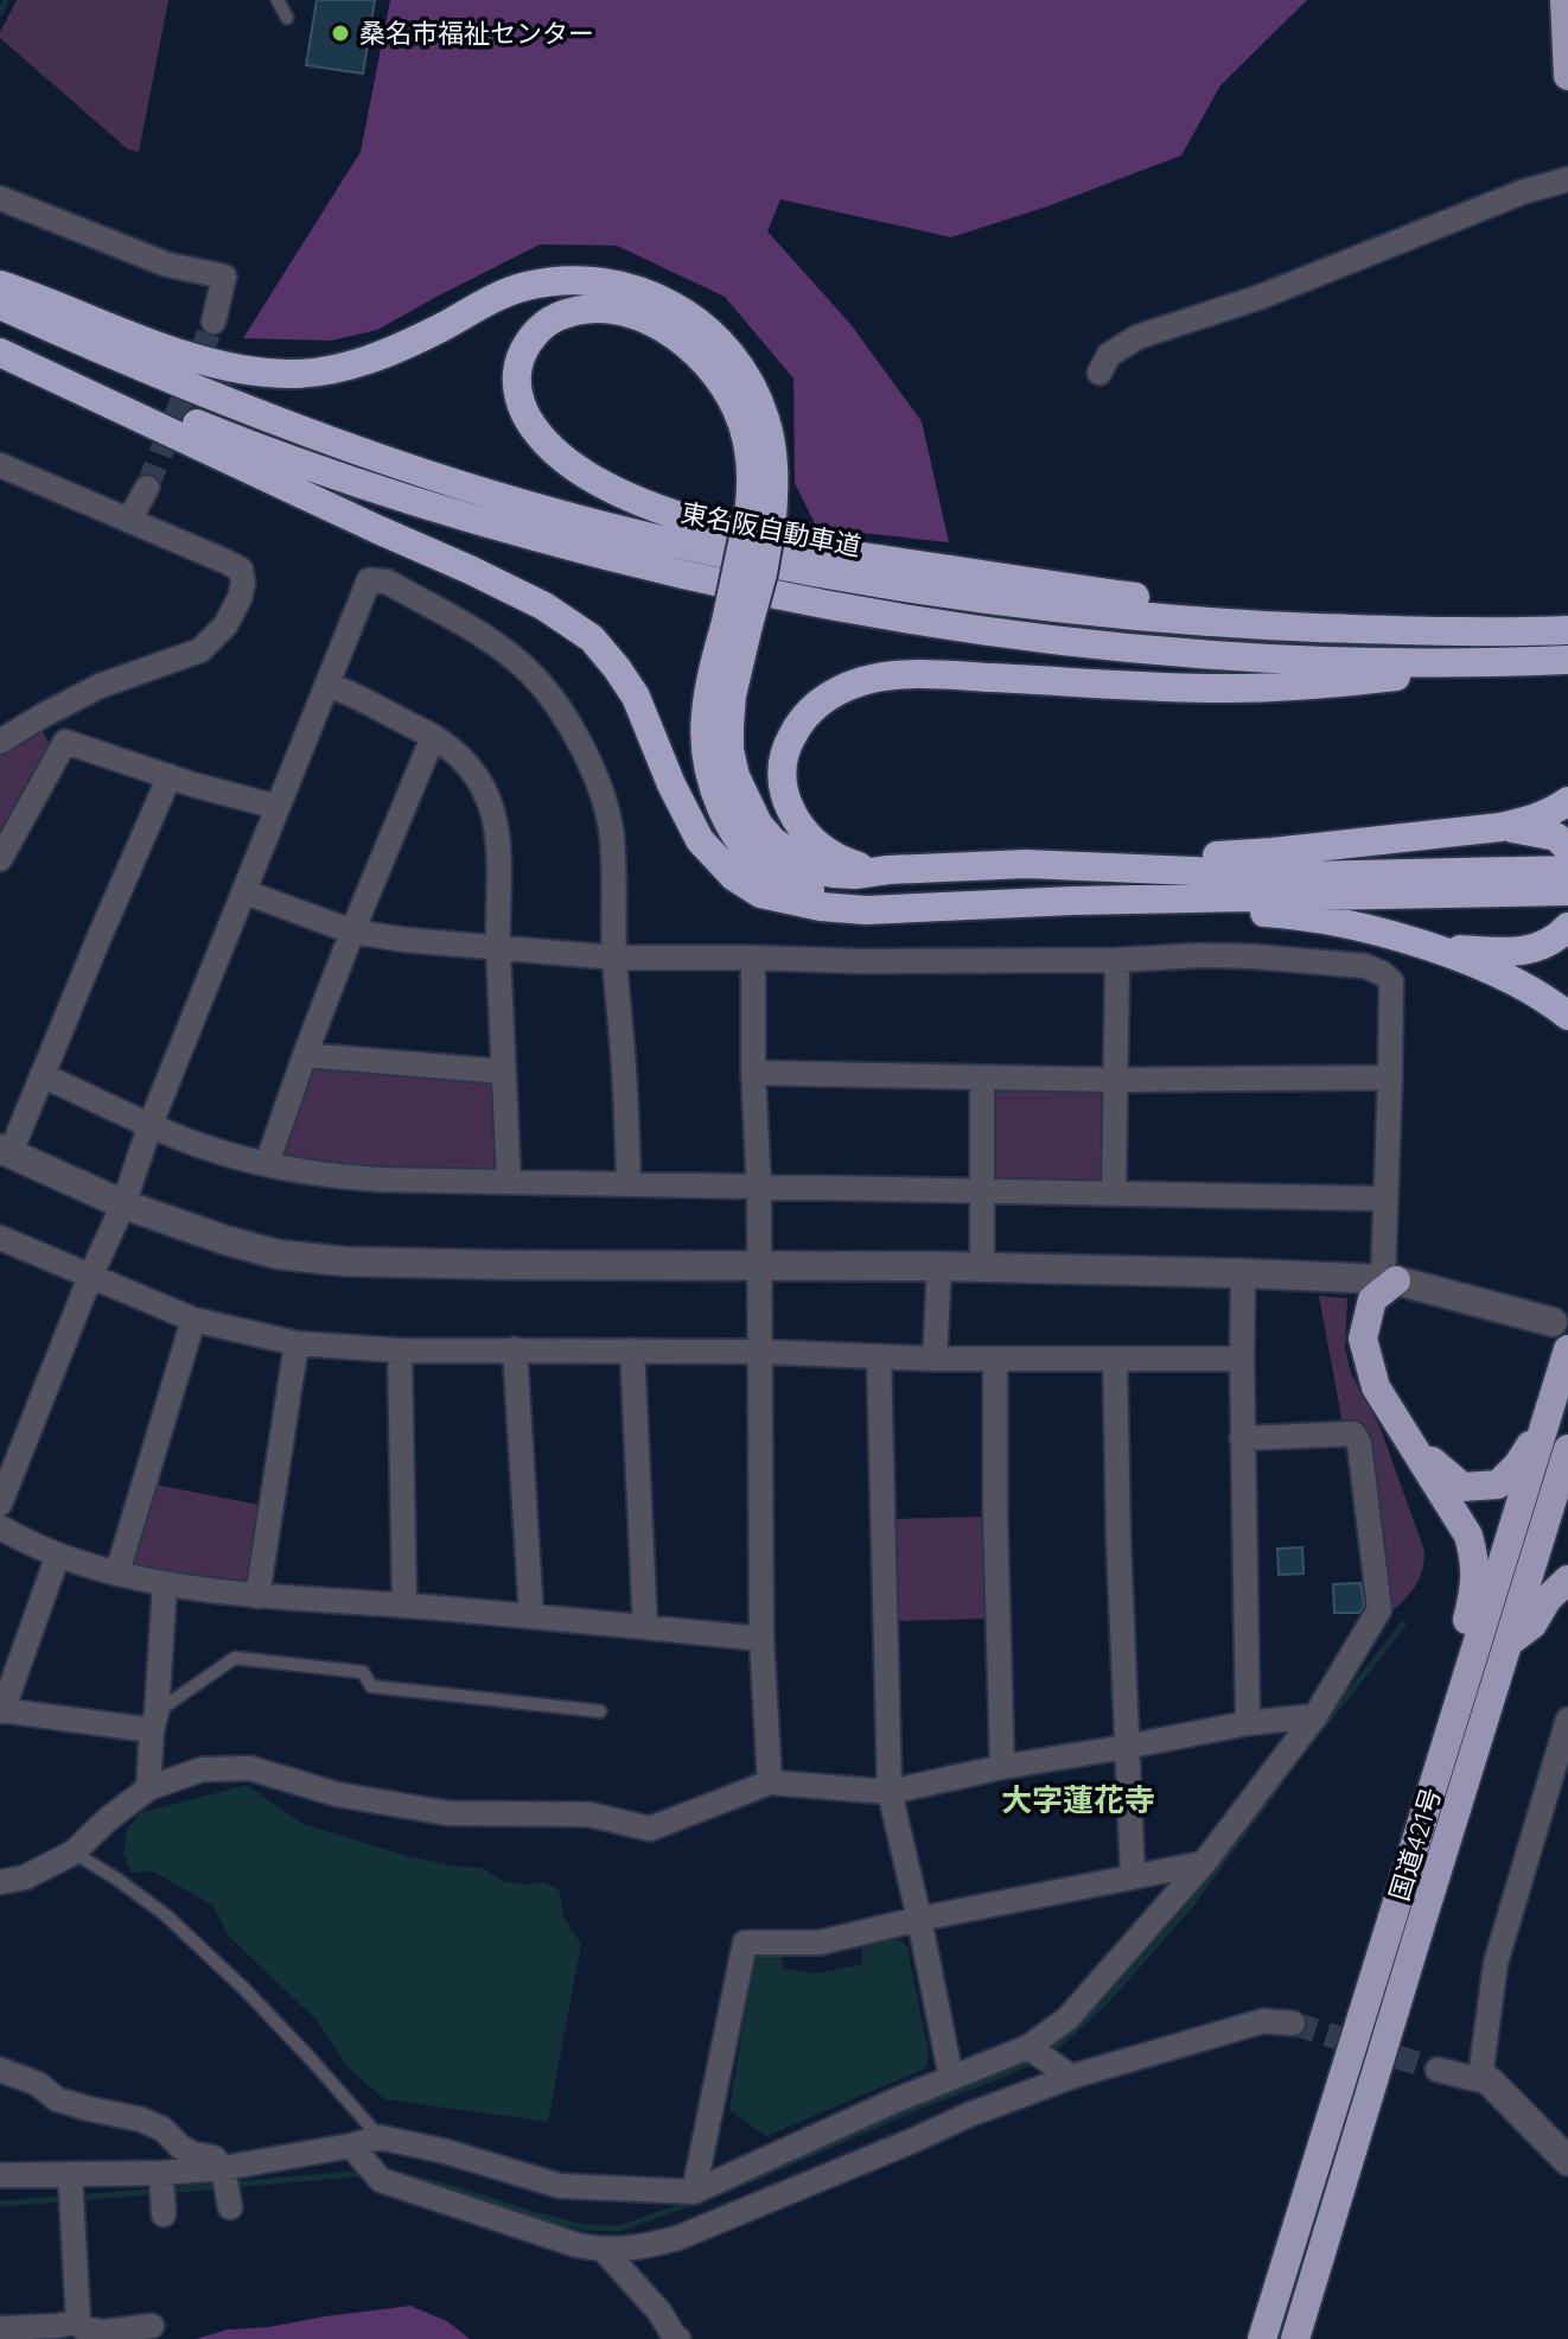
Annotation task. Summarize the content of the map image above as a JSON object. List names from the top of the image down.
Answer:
{
  "streets": {
    "highway": ["東名阪自動車道", "国道421号"]
  },
  "districts": ["大字蓮花寺"],
  "places": ["桑名市福祉センター"]
}
